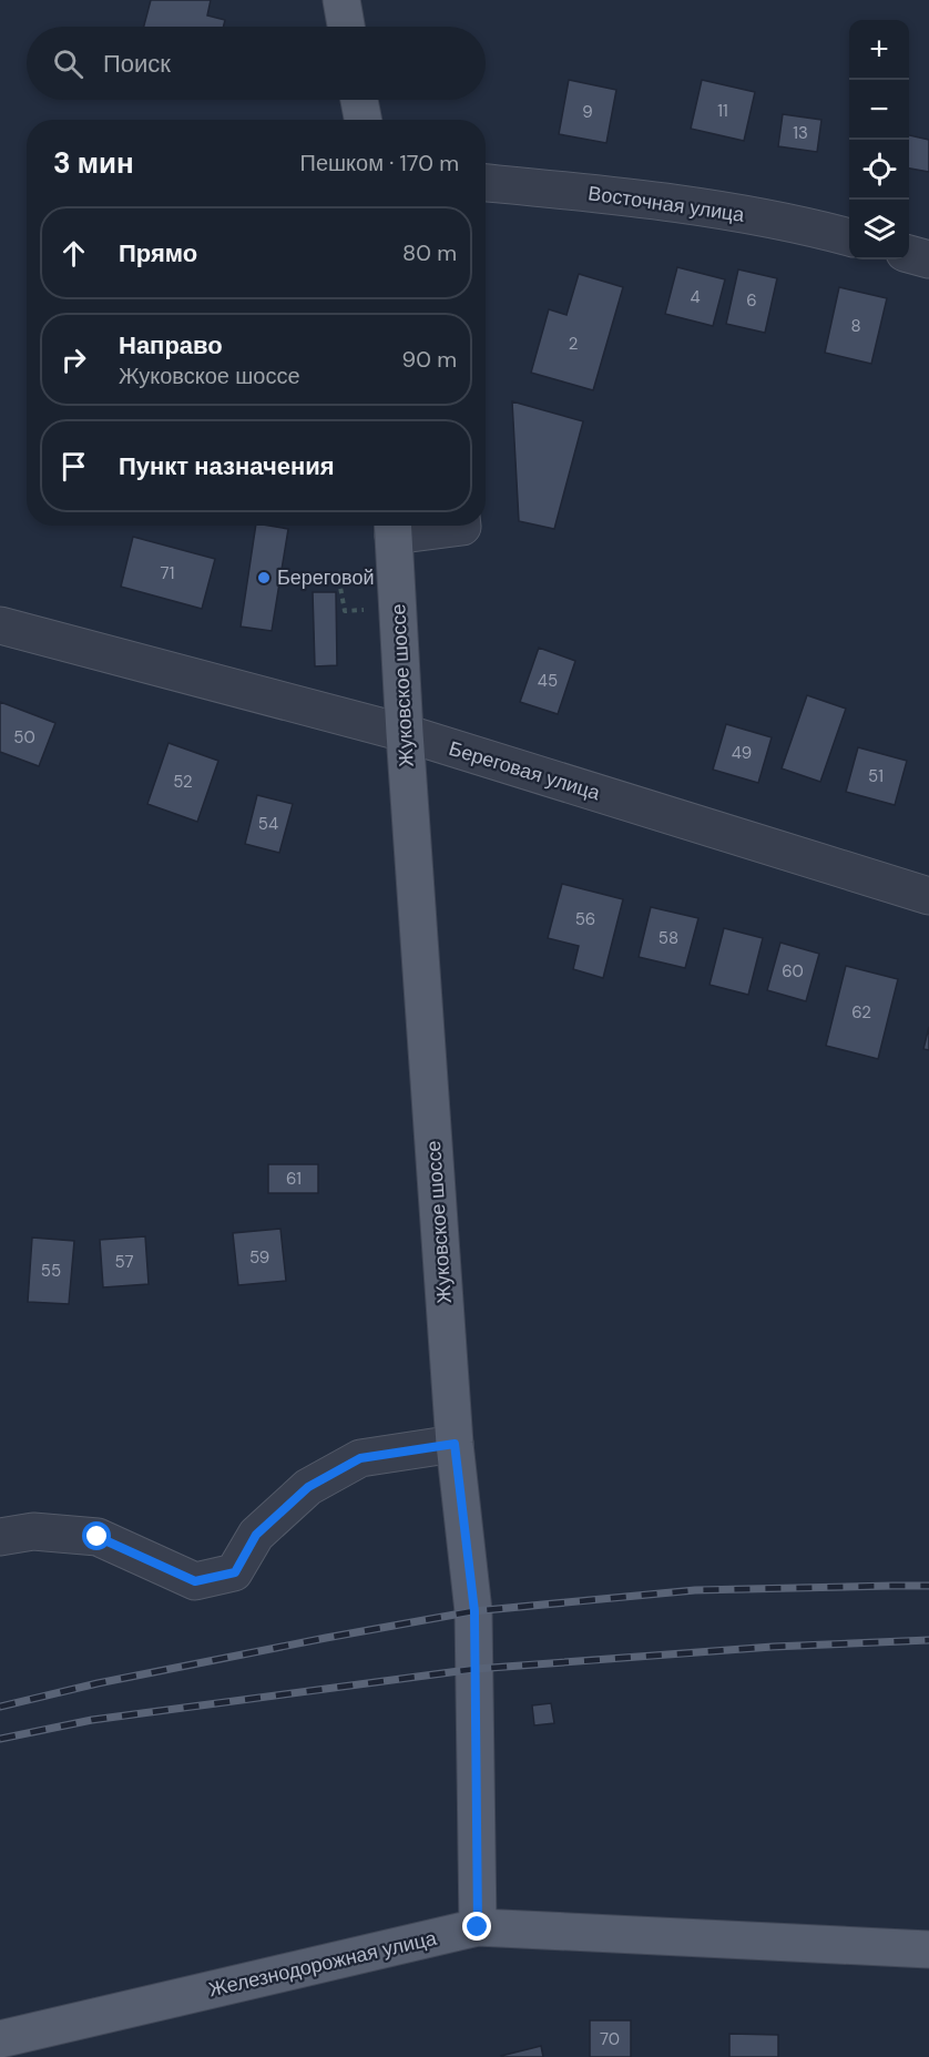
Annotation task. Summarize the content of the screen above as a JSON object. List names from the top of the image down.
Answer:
{
  "streets": {
    "main road": ["Жуковское шоссе", "Железнодорожная улица"],
    "street": ["Восточная улица", "Береговая улица"]
  },
  "crossings": [
    ["Жуковское шоссе", "Береговая улица"],
    ["Жуковское шоссе", "Железнодорожная улица"]
  ],
  "places": ["Береговой"],
  "house_numbers": [
    "11",
    "9",
    "13",
    "4",
    "6",
    "8",
    "2",
    "71",
    "45",
    "50",
    "49",
    "51",
    "52",
    "54",
    "56",
    "58",
    "60",
    "62",
    "61",
    "59",
    "57",
    "55",
    "70"
  ],
  "page": {
    "map_buttons": ["+", "−"],
    "search": "Поиск",
    "heading": ["3 мин", "Пешком · 170 m"],
    "list": [
      ["Прямо", "80 m"],
      ["Направо", "Жуковское шоссе", "90 m"],
      "Пункт назначения"
    ]
  }
}
